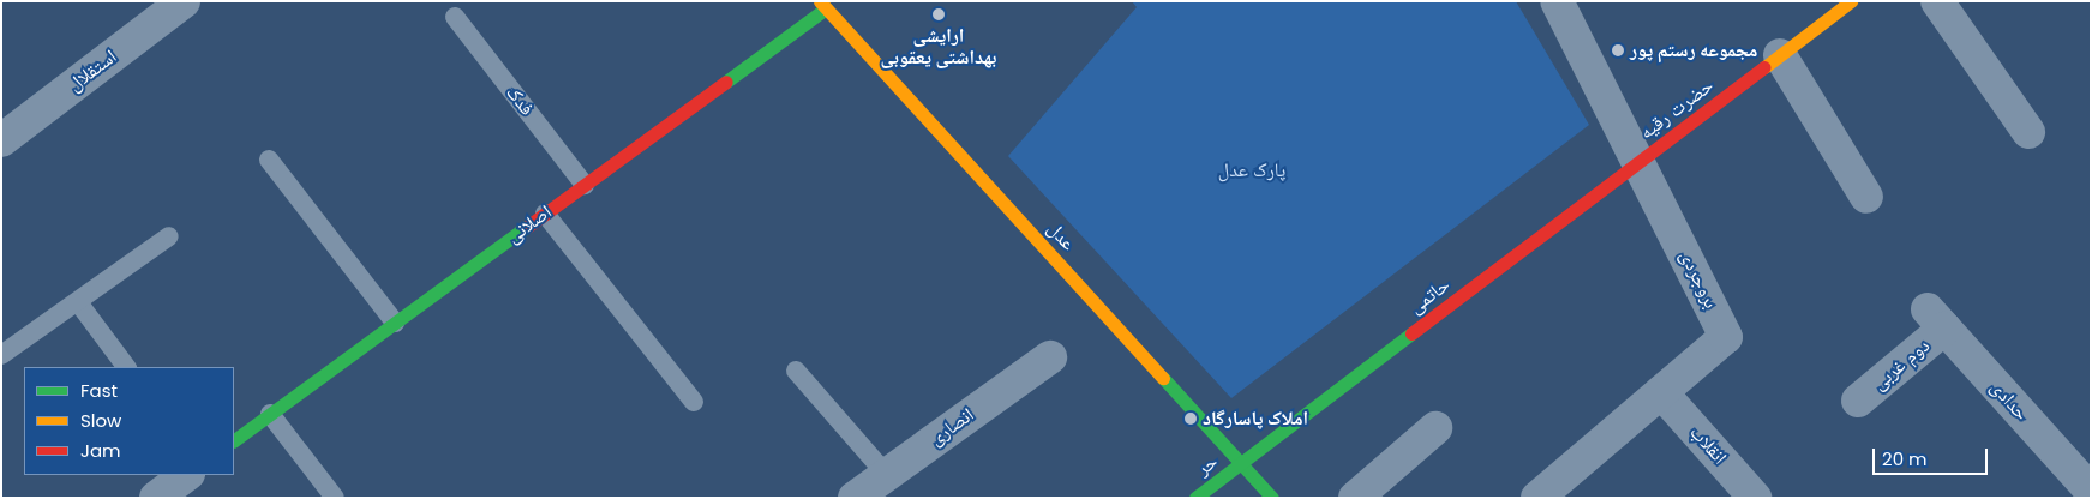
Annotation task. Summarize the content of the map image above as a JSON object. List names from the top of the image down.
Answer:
{
  "streets": {
    "street": [
      "استقلال",
      "حضرت رقیه",
      "اصلانی",
      "عدل",
      "بروجردی",
      "حاتمی",
      "دوم غربی",
      "حدادی",
      "انصاری",
      "انقلاب",
      "حر"
    ],
    "lane": ["فدک"]
  },
  "crossings": [
    ["فدک", "اصلانی"],
    ["حضرت رقیه", "بروجردی"],
    ["حضرت رقیه", "حاتمی"],
    ["اصلانی", "عدل"],
    ["عدل", "حاتمی"],
    ["عدل", "حر"],
    ["بروجردی", "حاتمی"],
    ["بروجردی", "انقلاب"],
    ["حاتمی", "حر"],
    ["دوم غربی", "حدادی"]
  ],
  "parks": ["پارک عدل"],
  "places": ["ارایشی بهداشتی یعقوبی", "مجموعه رستم پور", "املاک پاسارگاد"],
  "legend": ["Fast", "Slow", "Jam"],
  "scale_bar": "20 m"
}
